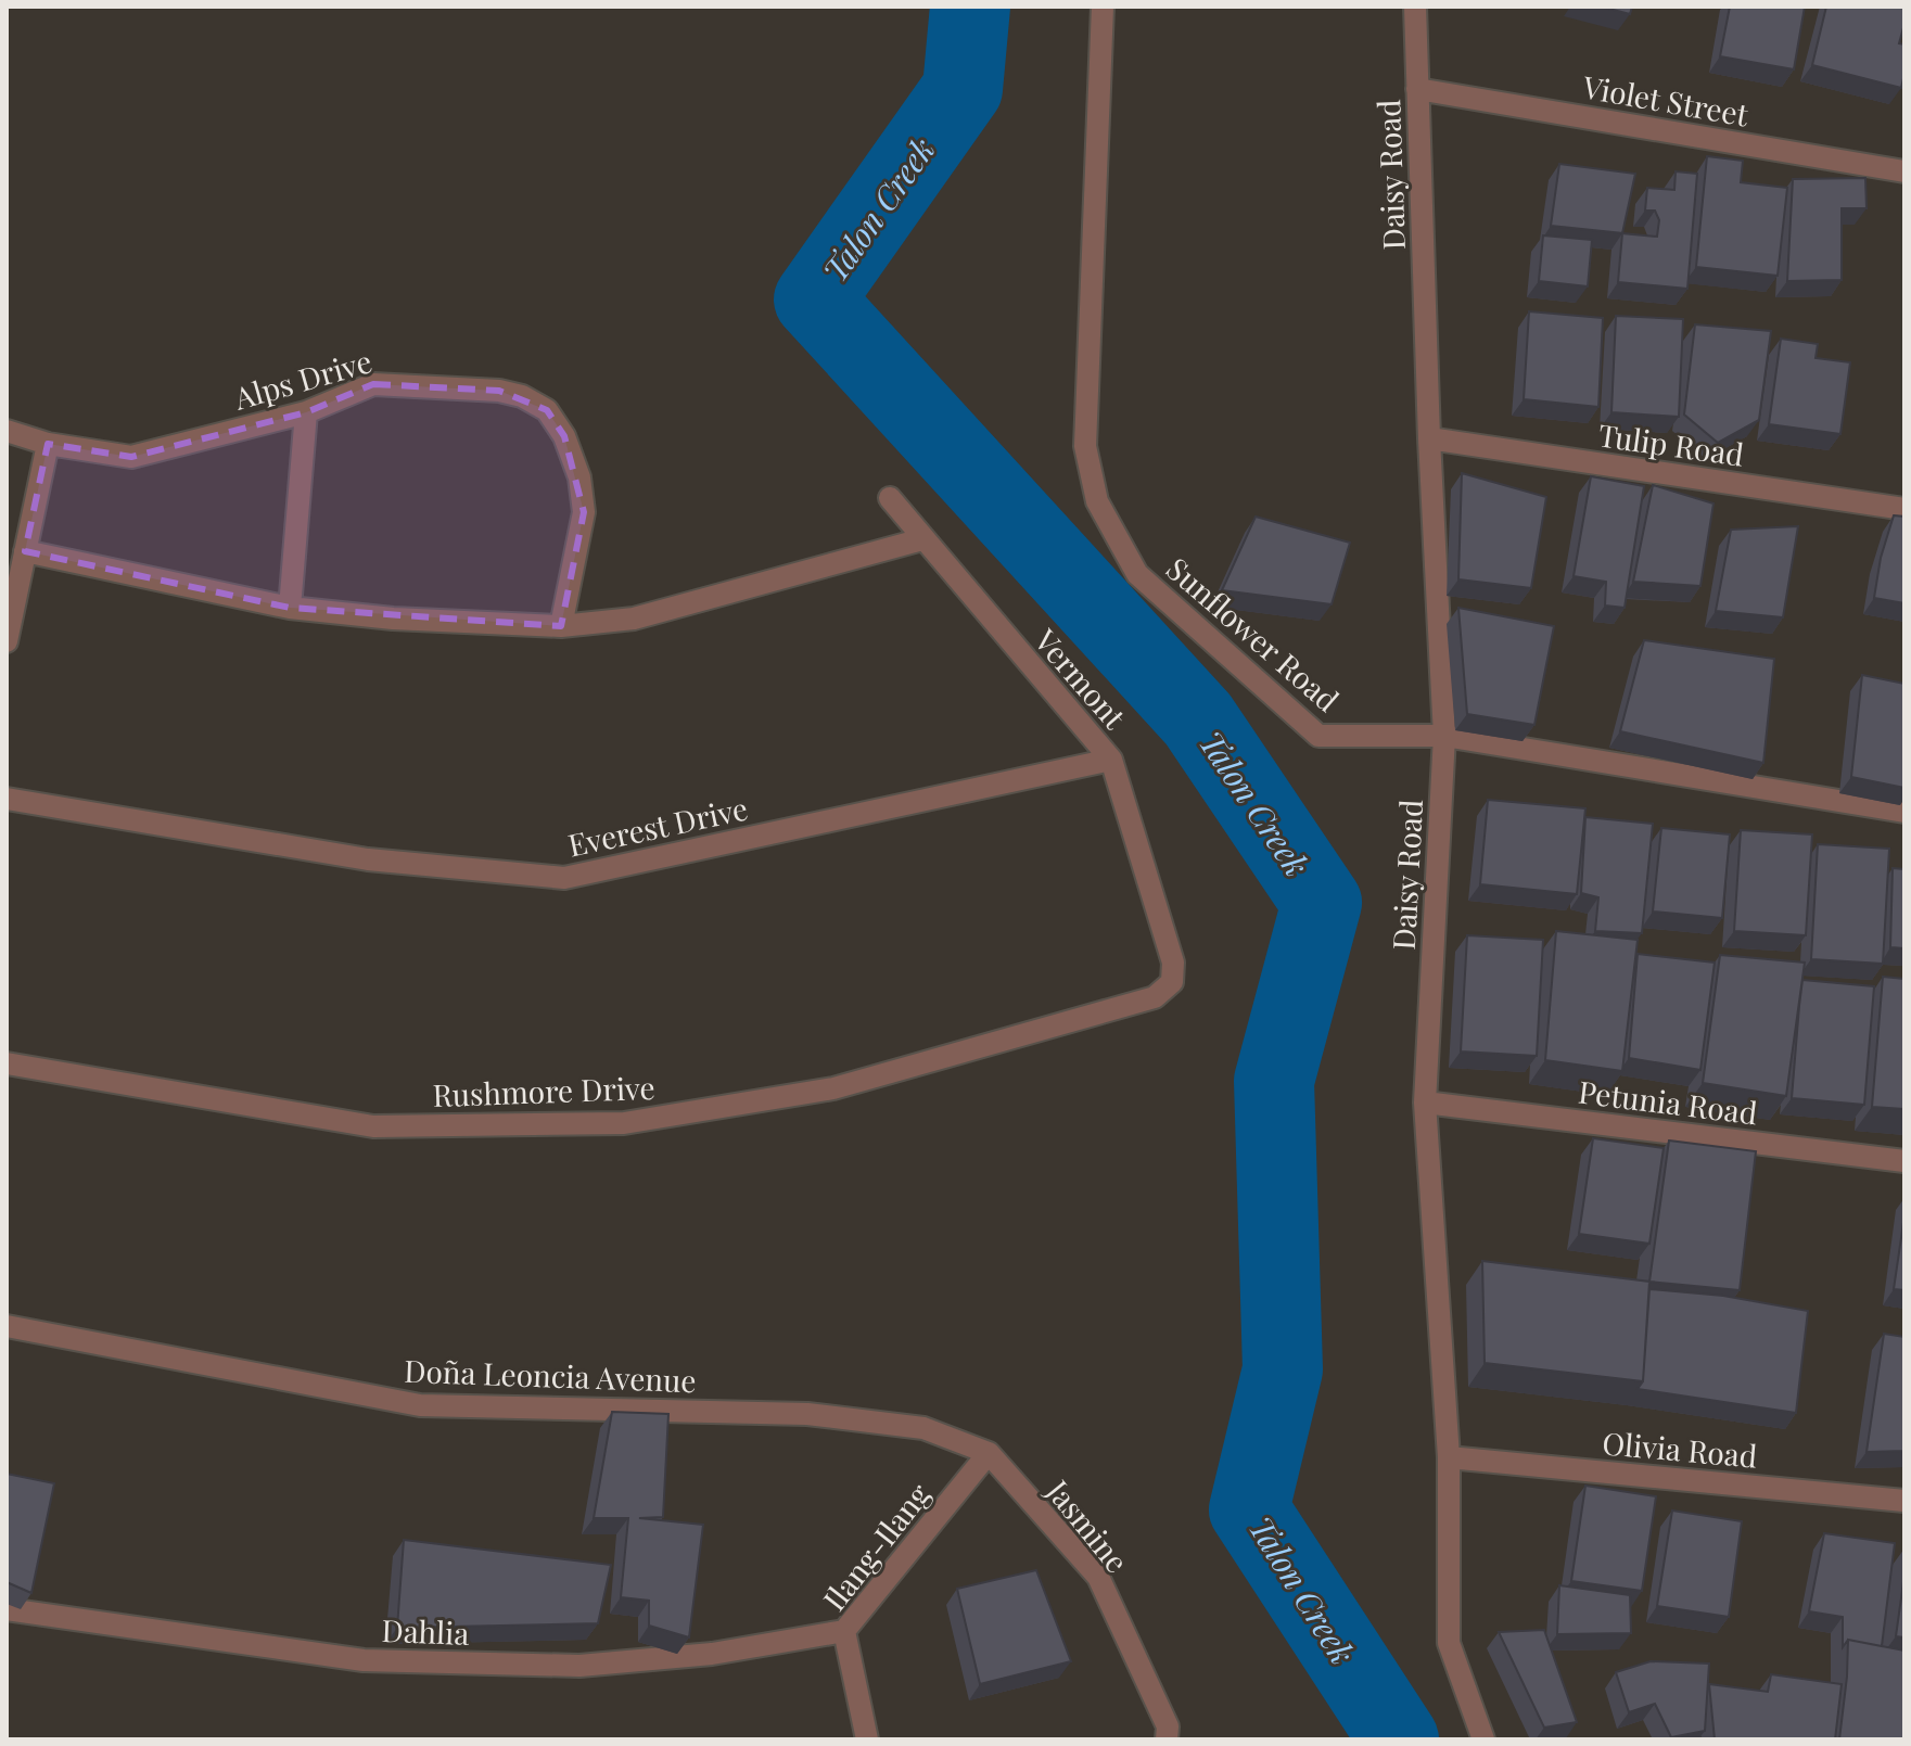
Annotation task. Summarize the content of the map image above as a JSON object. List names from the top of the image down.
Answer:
{
  "streets": {
    "street": [
      "Violet Street",
      "Daisy Road",
      "Alps Drive",
      "Tulip Road",
      "Sunflower Road",
      "Vermont",
      "Everest Drive",
      "Rushmore Drive",
      "Petunia Road",
      "Doña Leoncia Avenue",
      "Olivia Road",
      "Jasmine",
      "Ilang-Ilang",
      "Dahlia"
    ]
  },
  "crossings": [
    ["Violet Street", "Daisy Road"],
    ["Daisy Road", "Tulip Road"],
    ["Daisy Road", "Sunflower Road"],
    ["Daisy Road", "Petunia Road"],
    ["Daisy Road", "Olivia Road"],
    ["Vermont", "Everest Drive"],
    ["Vermont", "Rushmore Drive"],
    ["Doña Leoncia Avenue", "Jasmine"],
    ["Doña Leoncia Avenue", "Ilang-Ilang"],
    ["Jasmine", "Ilang-Ilang"],
    ["Ilang-Ilang", "Dahlia"]
  ],
  "water": ["Talon Creek"]
}
